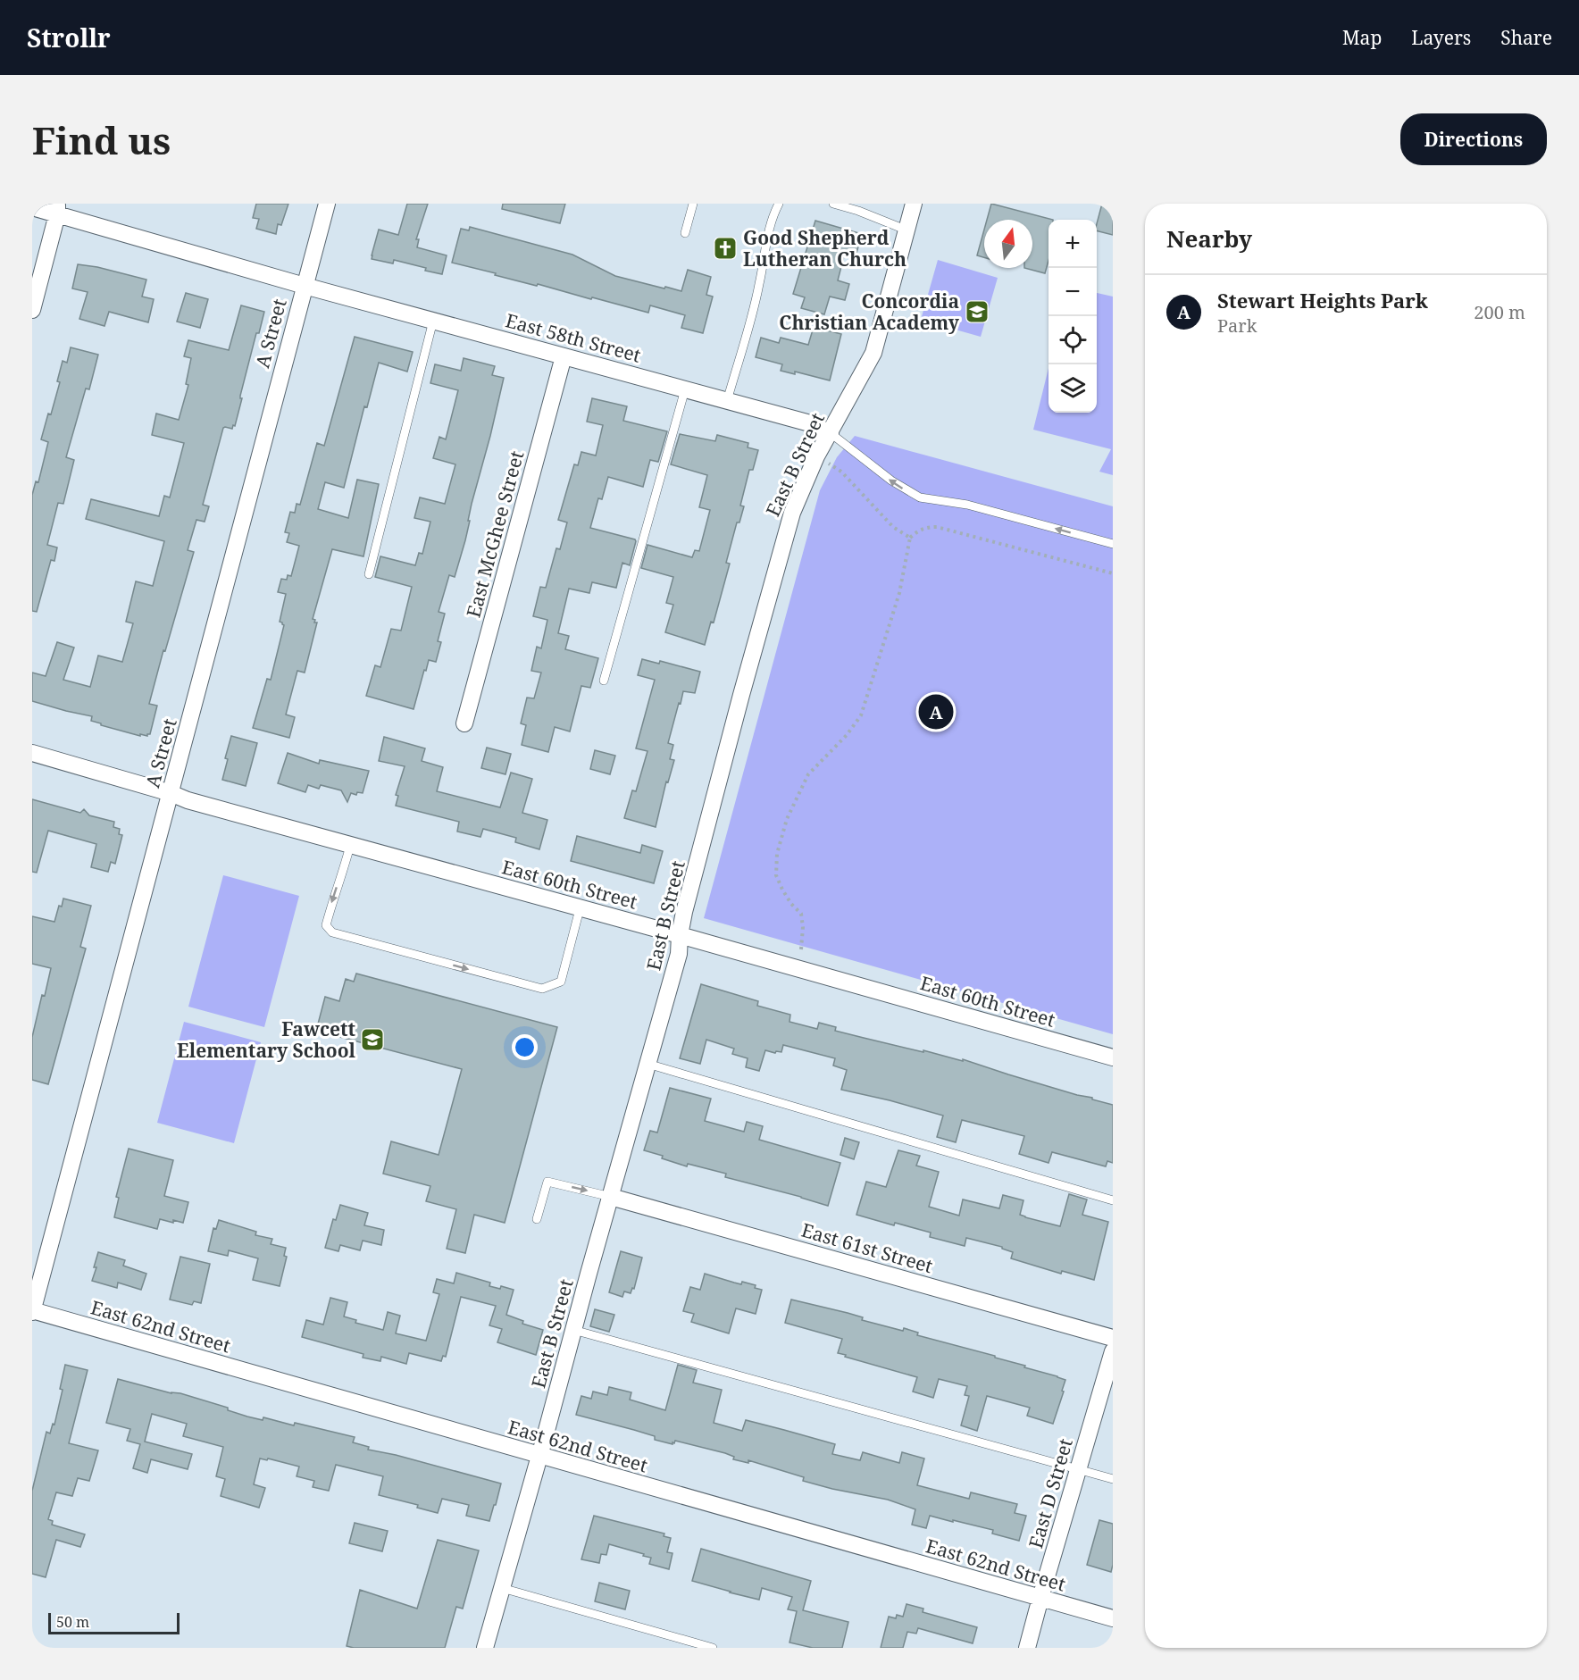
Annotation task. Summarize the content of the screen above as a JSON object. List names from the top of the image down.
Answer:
{
  "streets": {
    "street": [
      "A Street",
      "East 58th Street",
      "East B Street",
      "East McGhee Street",
      "East 60th Street",
      "East 61st Street",
      "East 62nd Street",
      "East D Street"
    ]
  },
  "crossings": [
    ["A Street", "East 58th Street"],
    ["A Street", "East 60th Street"],
    ["A Street", "East 62nd Street"],
    ["East 58th Street", "East B Street"],
    ["East 58th Street", "East McGhee Street"],
    ["East B Street", "East 60th Street"],
    ["East B Street", "East 61st Street"],
    ["East B Street", "East 62nd Street"],
    ["East 62nd Street", "East D Street"]
  ],
  "places": {
    "church": ["Good Shepherd Lutheran Church"],
    "school or university": ["Concordia Christian Academy", "Fawcett Elementary School"]
  },
  "scale_bar": "50 m",
  "north": "top",
  "page": {
    "header": "Strollr",
    "nav": ["Map", "Layers", "Share"],
    "buttons": "Directions",
    "title": "Find us",
    "heading": "Nearby",
    "map_buttons": ["+", "−"],
    "list": [
      {
        "mark": "A",
        "name": "Stewart Heights Park",
        "note": "Park",
        "value": "200 m"
      }
    ],
    "pins": "A",
    "scale": "50 m"
  }
}
